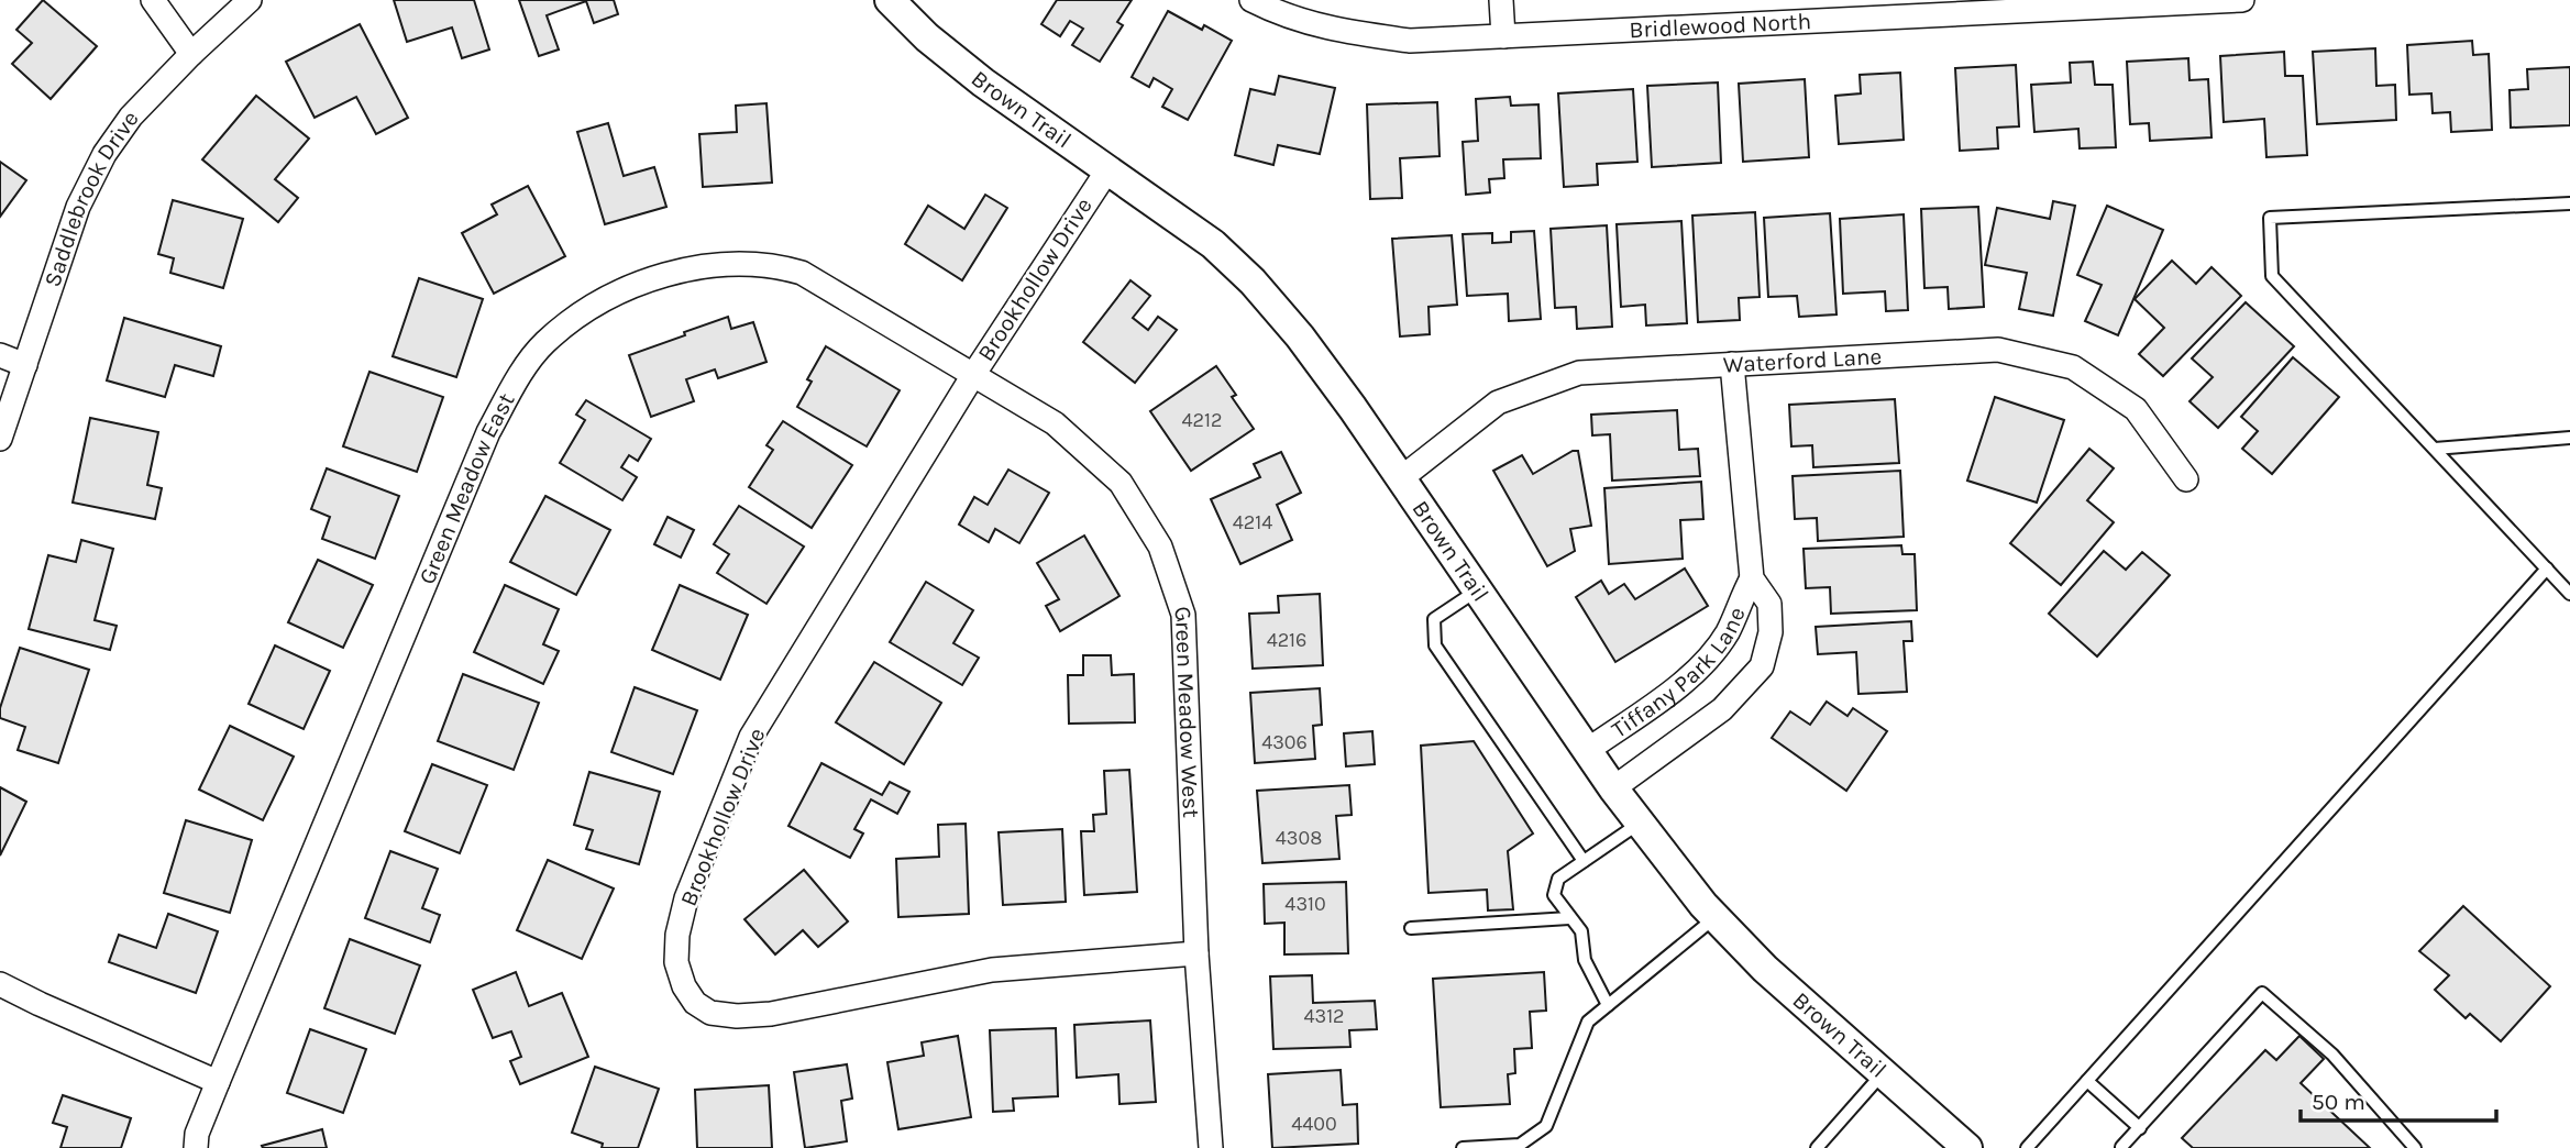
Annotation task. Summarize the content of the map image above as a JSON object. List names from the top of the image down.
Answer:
{
  "streets": {
    "street": [
      "Bridlewood North",
      "Brown Trail",
      "Saddlebrook Drive",
      "Brookhollow Drive",
      "Waterford Lane",
      "Green Meadow East",
      "Tiffany Park Lane",
      "Green Meadow West"
    ]
  },
  "crossings": [
    ["Brown Trail", "Brookhollow Drive"],
    ["Brown Trail", "Waterford Lane"],
    ["Brown Trail", "Tiffany Park Lane"],
    ["Brookhollow Drive", "Green Meadow East"],
    ["Brookhollow Drive", "Green Meadow West"],
    ["Waterford Lane", "Tiffany Park Lane"],
    ["Green Meadow East", "Green Meadow West"]
  ],
  "house_numbers": [
    "4212",
    "4214",
    "4216",
    "4306",
    "4308",
    "4310",
    "4312",
    "4400"
  ],
  "scale_bar": "50 m"
}
